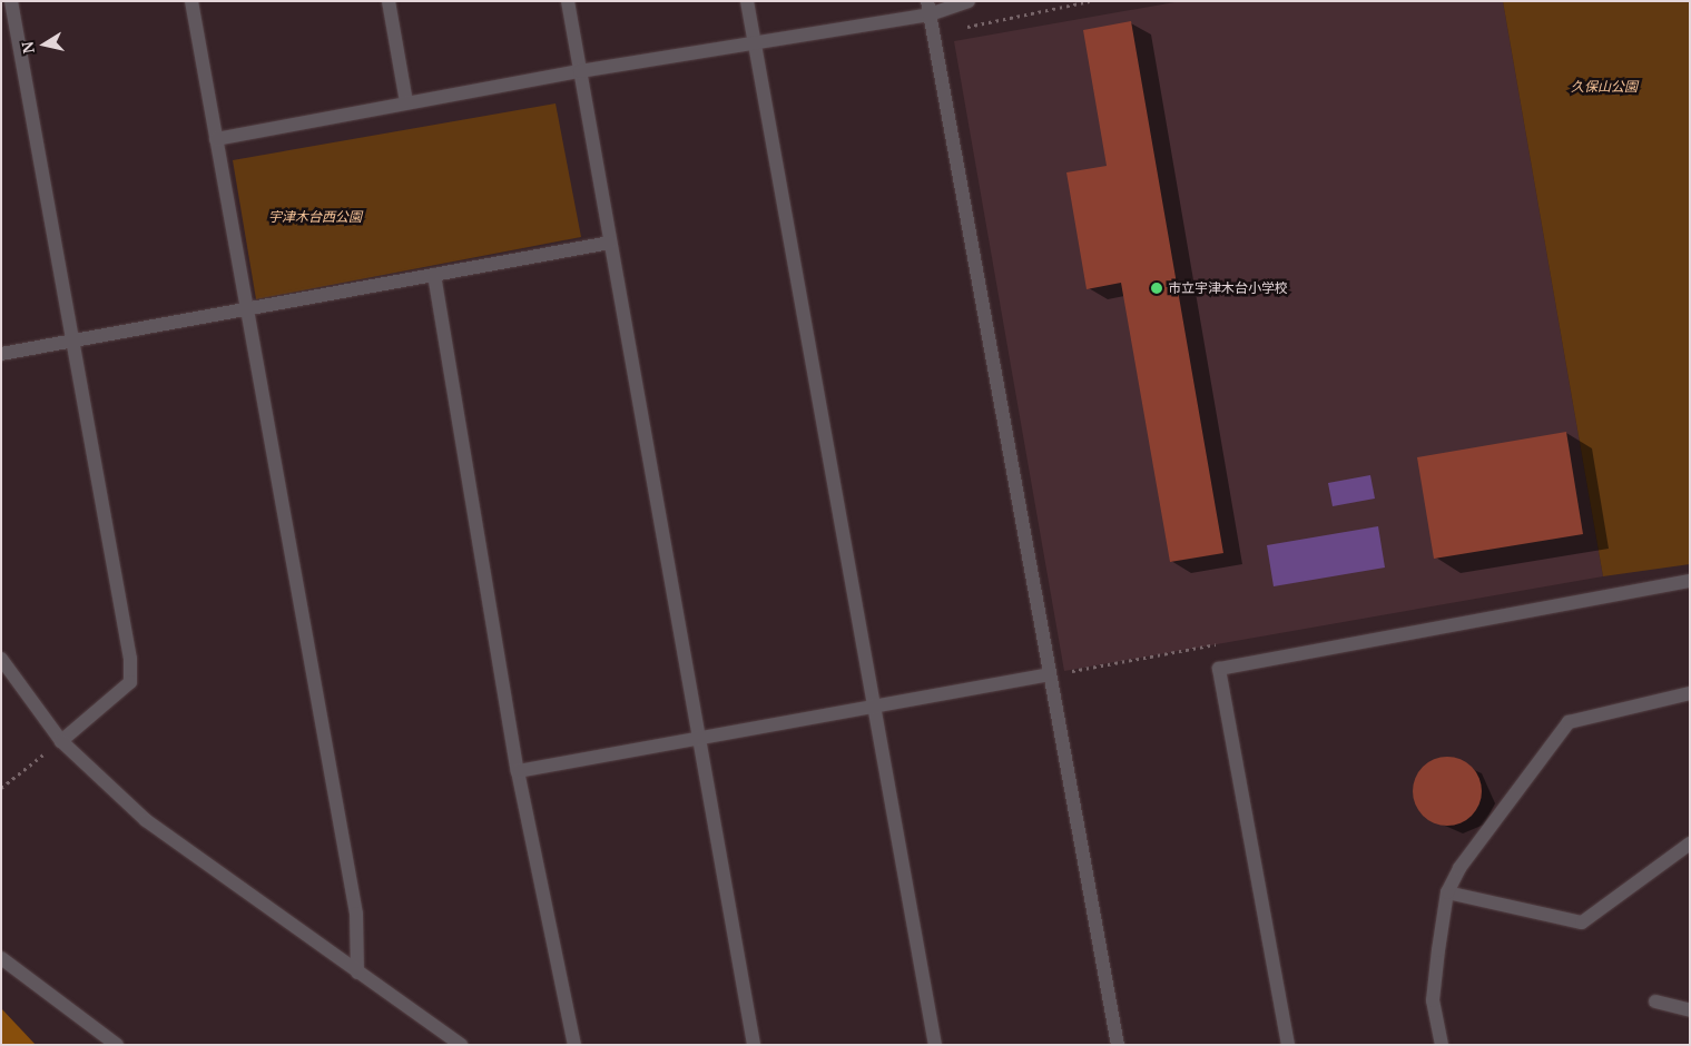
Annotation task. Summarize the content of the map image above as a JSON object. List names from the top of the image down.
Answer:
{
  "parks": ["久保山公園", "宇津木台西公園"],
  "places": ["市立宇津木台小学校"],
  "north": "left"
}
